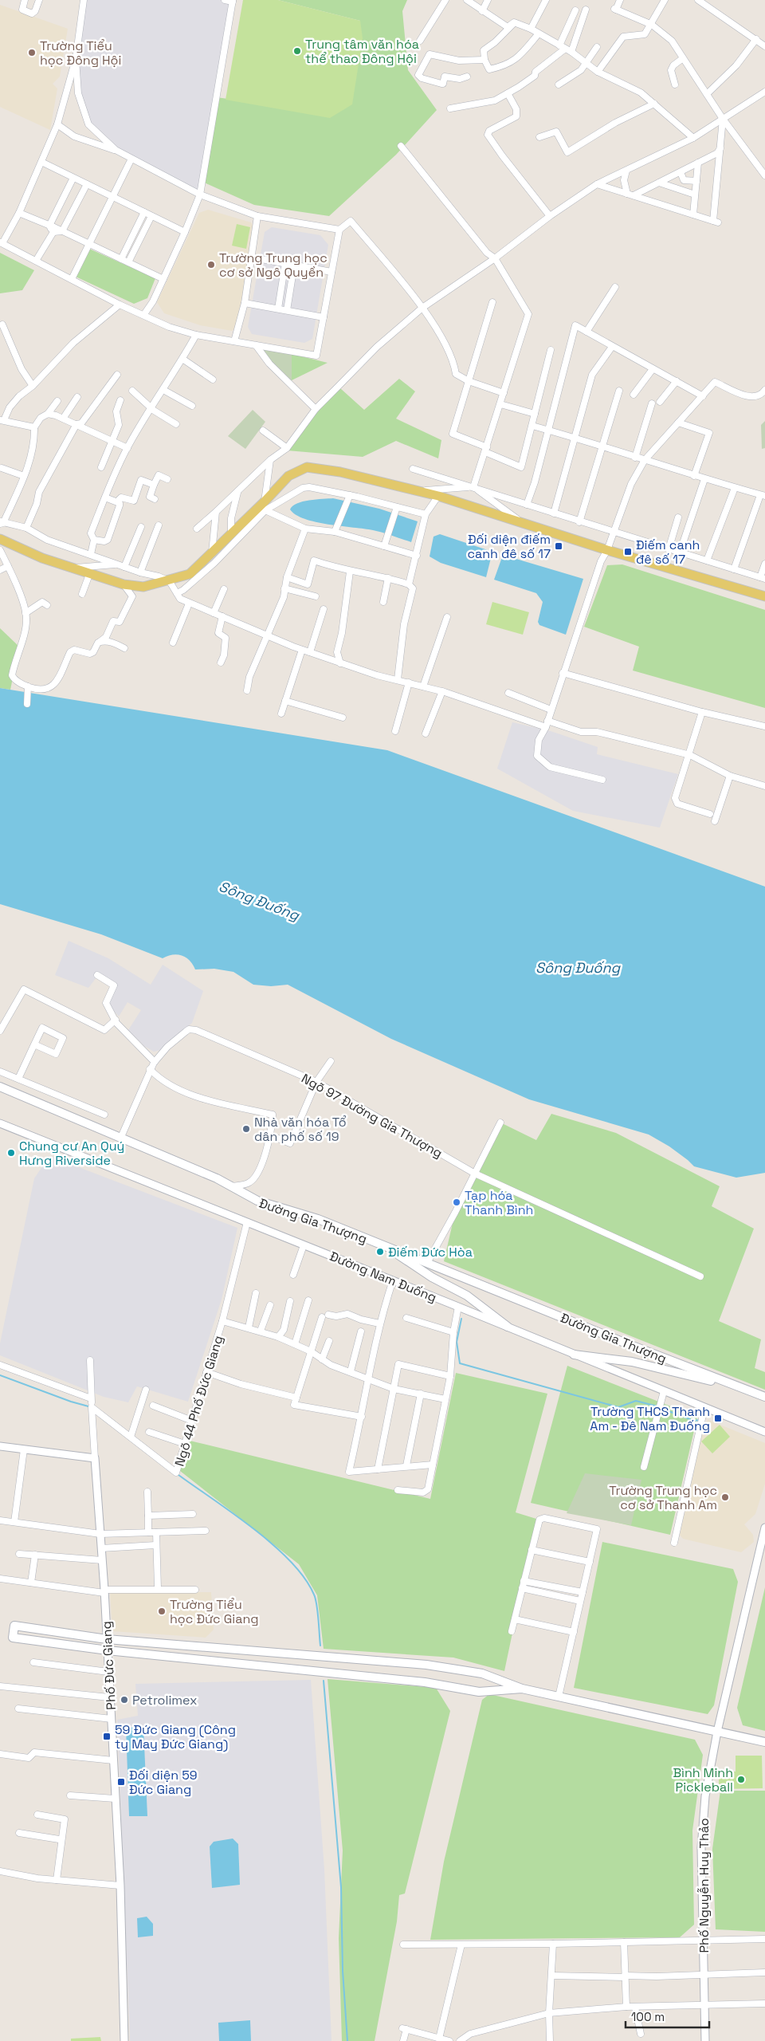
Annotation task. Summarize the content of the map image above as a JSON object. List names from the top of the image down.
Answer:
{
  "streets": {
    "main road": ["Đường Gia Thượng"],
    "street": [
      "Ngõ 97 Đường Gia Thượng",
      "Đường Nam Đuống",
      "Ngõ 44 Phố Đức Giang",
      "Phố Đức Giang",
      "Phố Nguyễn Huy Thảo"
    ]
  },
  "crossings": [
    ["Ngõ 97 Đường Gia Thượng", "Đường Gia Thượng"],
    ["Đường Nam Đuống", "Ngõ 44 Phố Đức Giang"]
  ],
  "water": ["Sông Đuống"],
  "places": {
    "other": [
      "Trung tâm văn hóa thể thao Đông Hội",
      "Trường Tiểu học Đông Hội",
      "Trường Trung học cơ sở Ngô Quyền",
      "Nhà văn hóa Tổ dân phố số 19",
      "Chung cư An Quý Hưng Riverside",
      "Tạp hóa Thanh Bình",
      "Điếm Đức Hòa",
      "Trường Trung học cơ sở Thanh Am",
      "Trường Tiểu học Đức Giang",
      "Petrolimex",
      "Bình Minh Pickleball"
    ],
    "transit": [
      "Đối diện điếm canh đê số 17",
      "Điếm canh đê số 17",
      "Trường THCS Thanh Am - Đê Nam Đuống",
      "59 Đức Giang (Công ty May Đức Giang)",
      "Đối diện 59 Đức Giang"
    ]
  },
  "scale_bar": "100 m"
}
